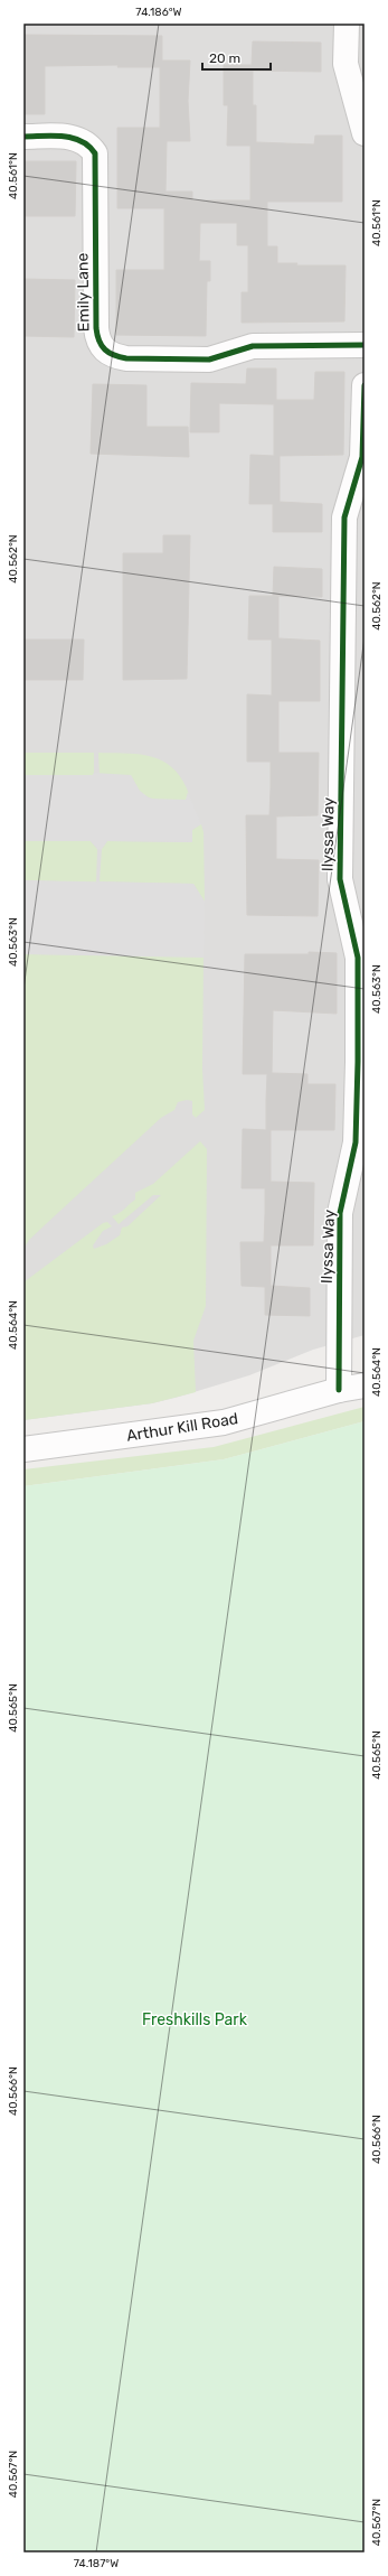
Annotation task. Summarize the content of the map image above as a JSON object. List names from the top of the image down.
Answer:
{
  "streets": {
    "street": ["Emily Lane", "Ilyssa Way", "Arthur Kill Road"]
  },
  "crossings": [
    ["Ilyssa Way", "Arthur Kill Road"]
  ],
  "parks": ["Freshkills Park"],
  "scale_bar": "20 m",
  "coordinates": [
    "74.186°W",
    "40.561°N",
    "40.562°N",
    "40.563°N",
    "40.564°N",
    "40.565°N",
    "40.566°N",
    "40.567°N",
    "74.187°W"
  ]
}
